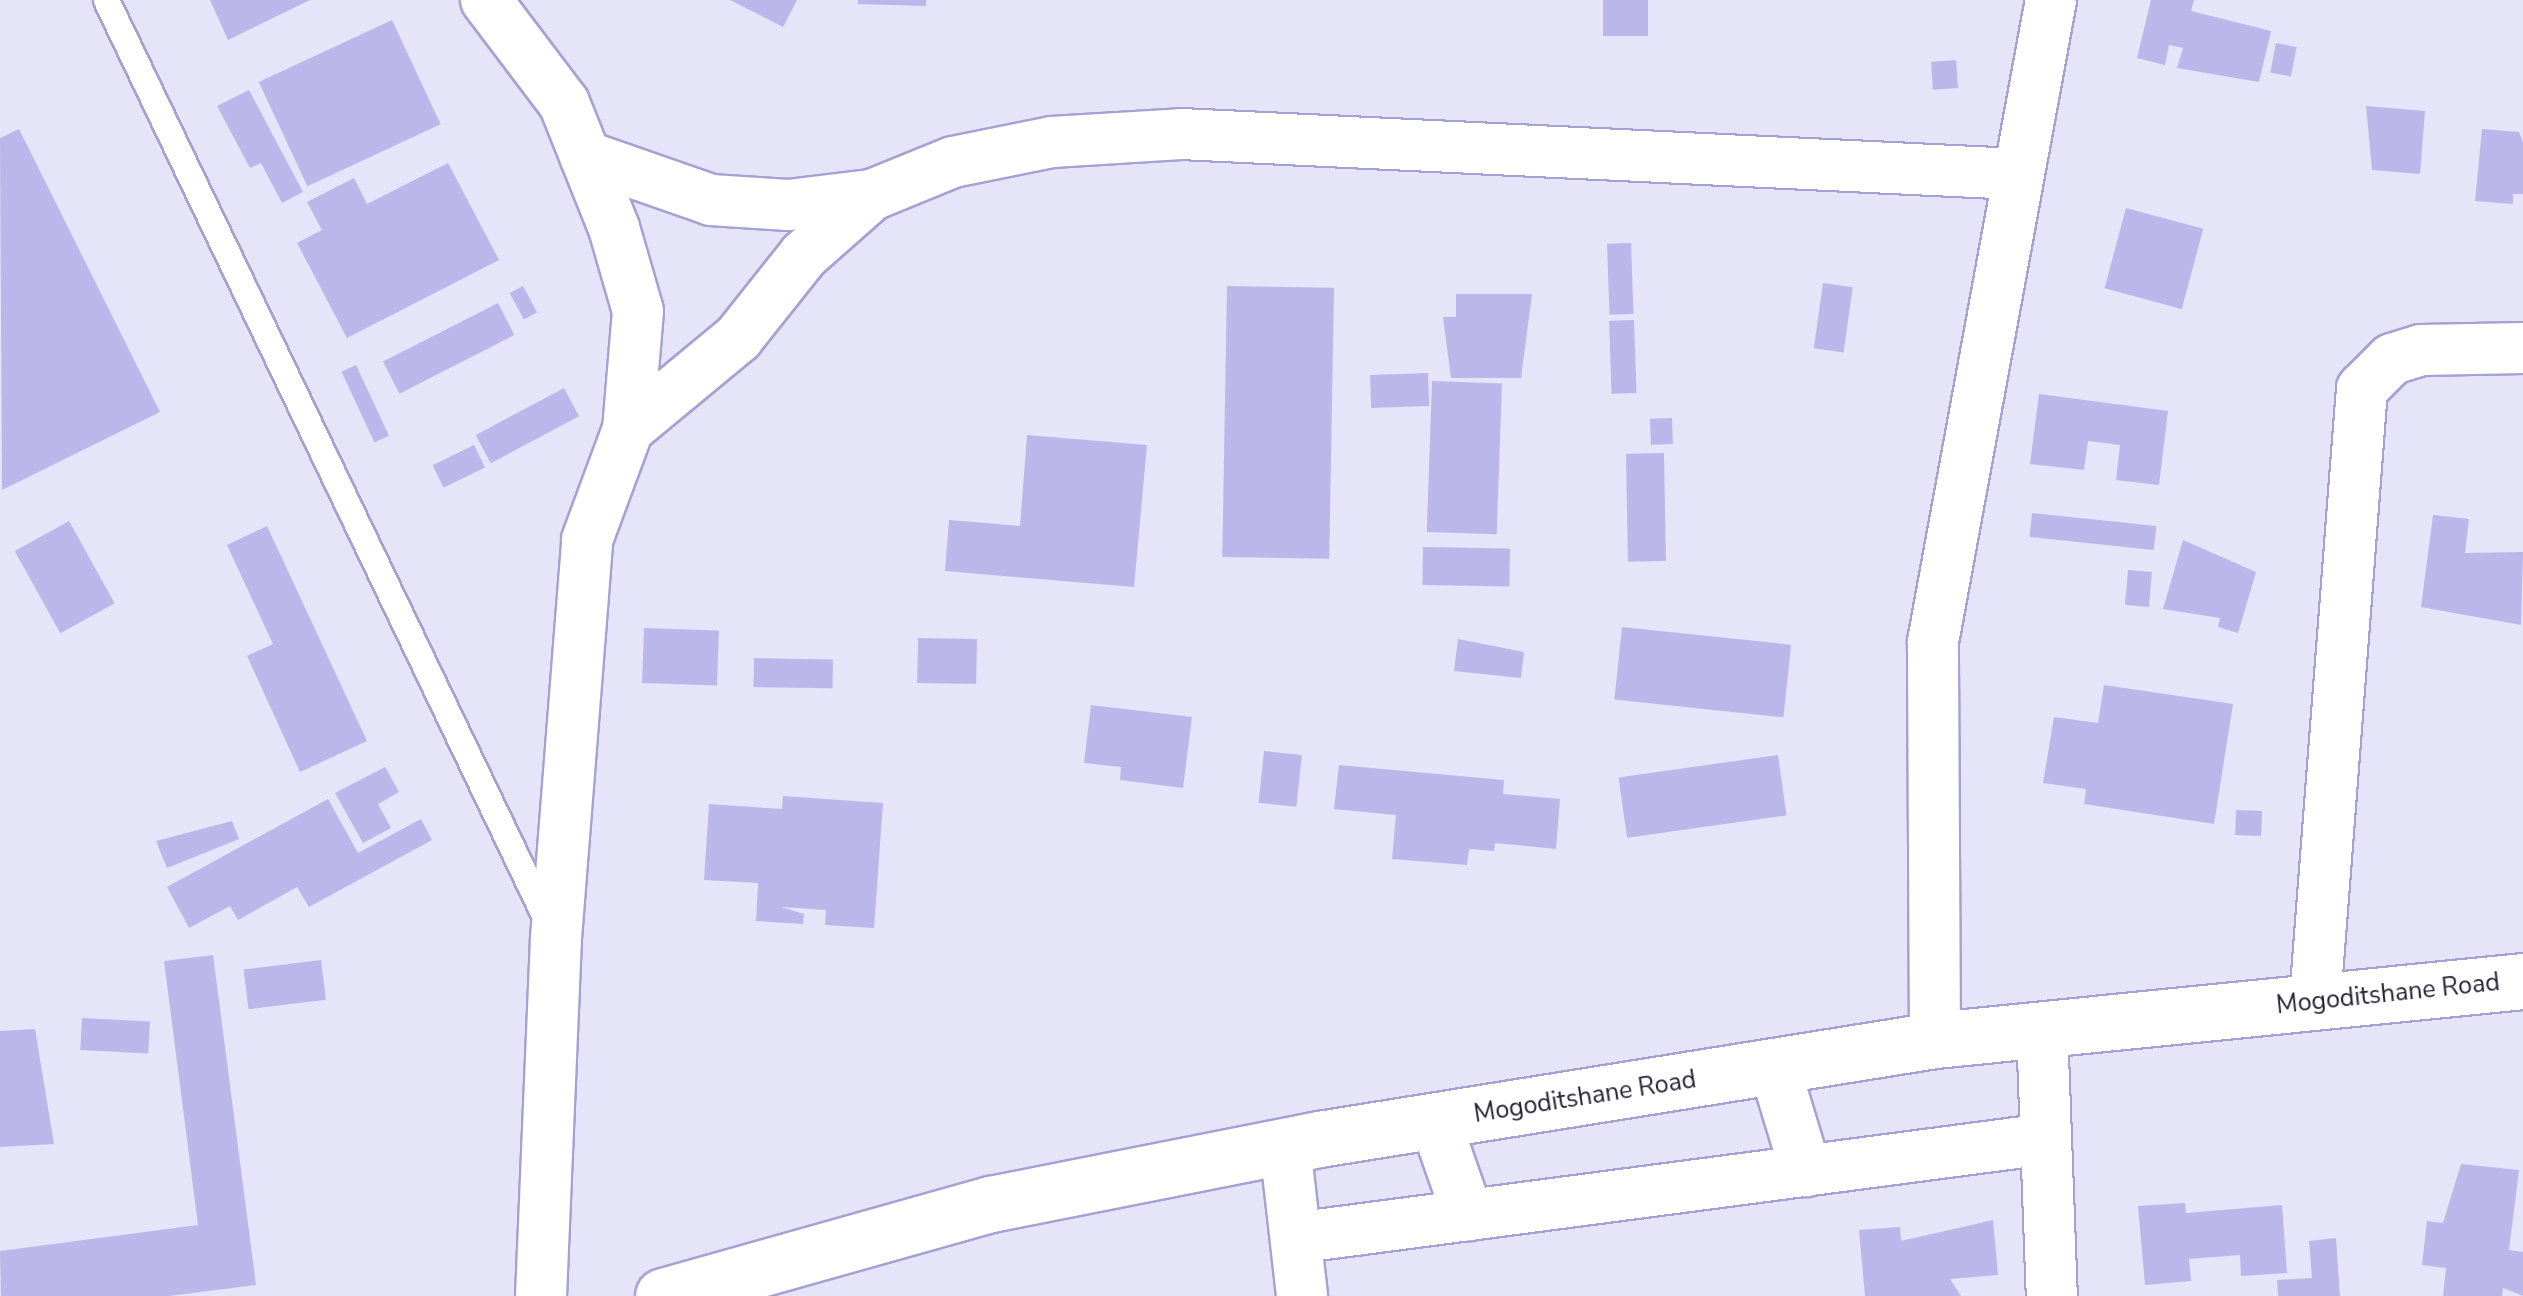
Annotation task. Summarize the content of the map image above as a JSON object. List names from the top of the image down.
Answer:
{
  "streets": {
    "main road": ["Mogoditshane Road"]
  }
}
